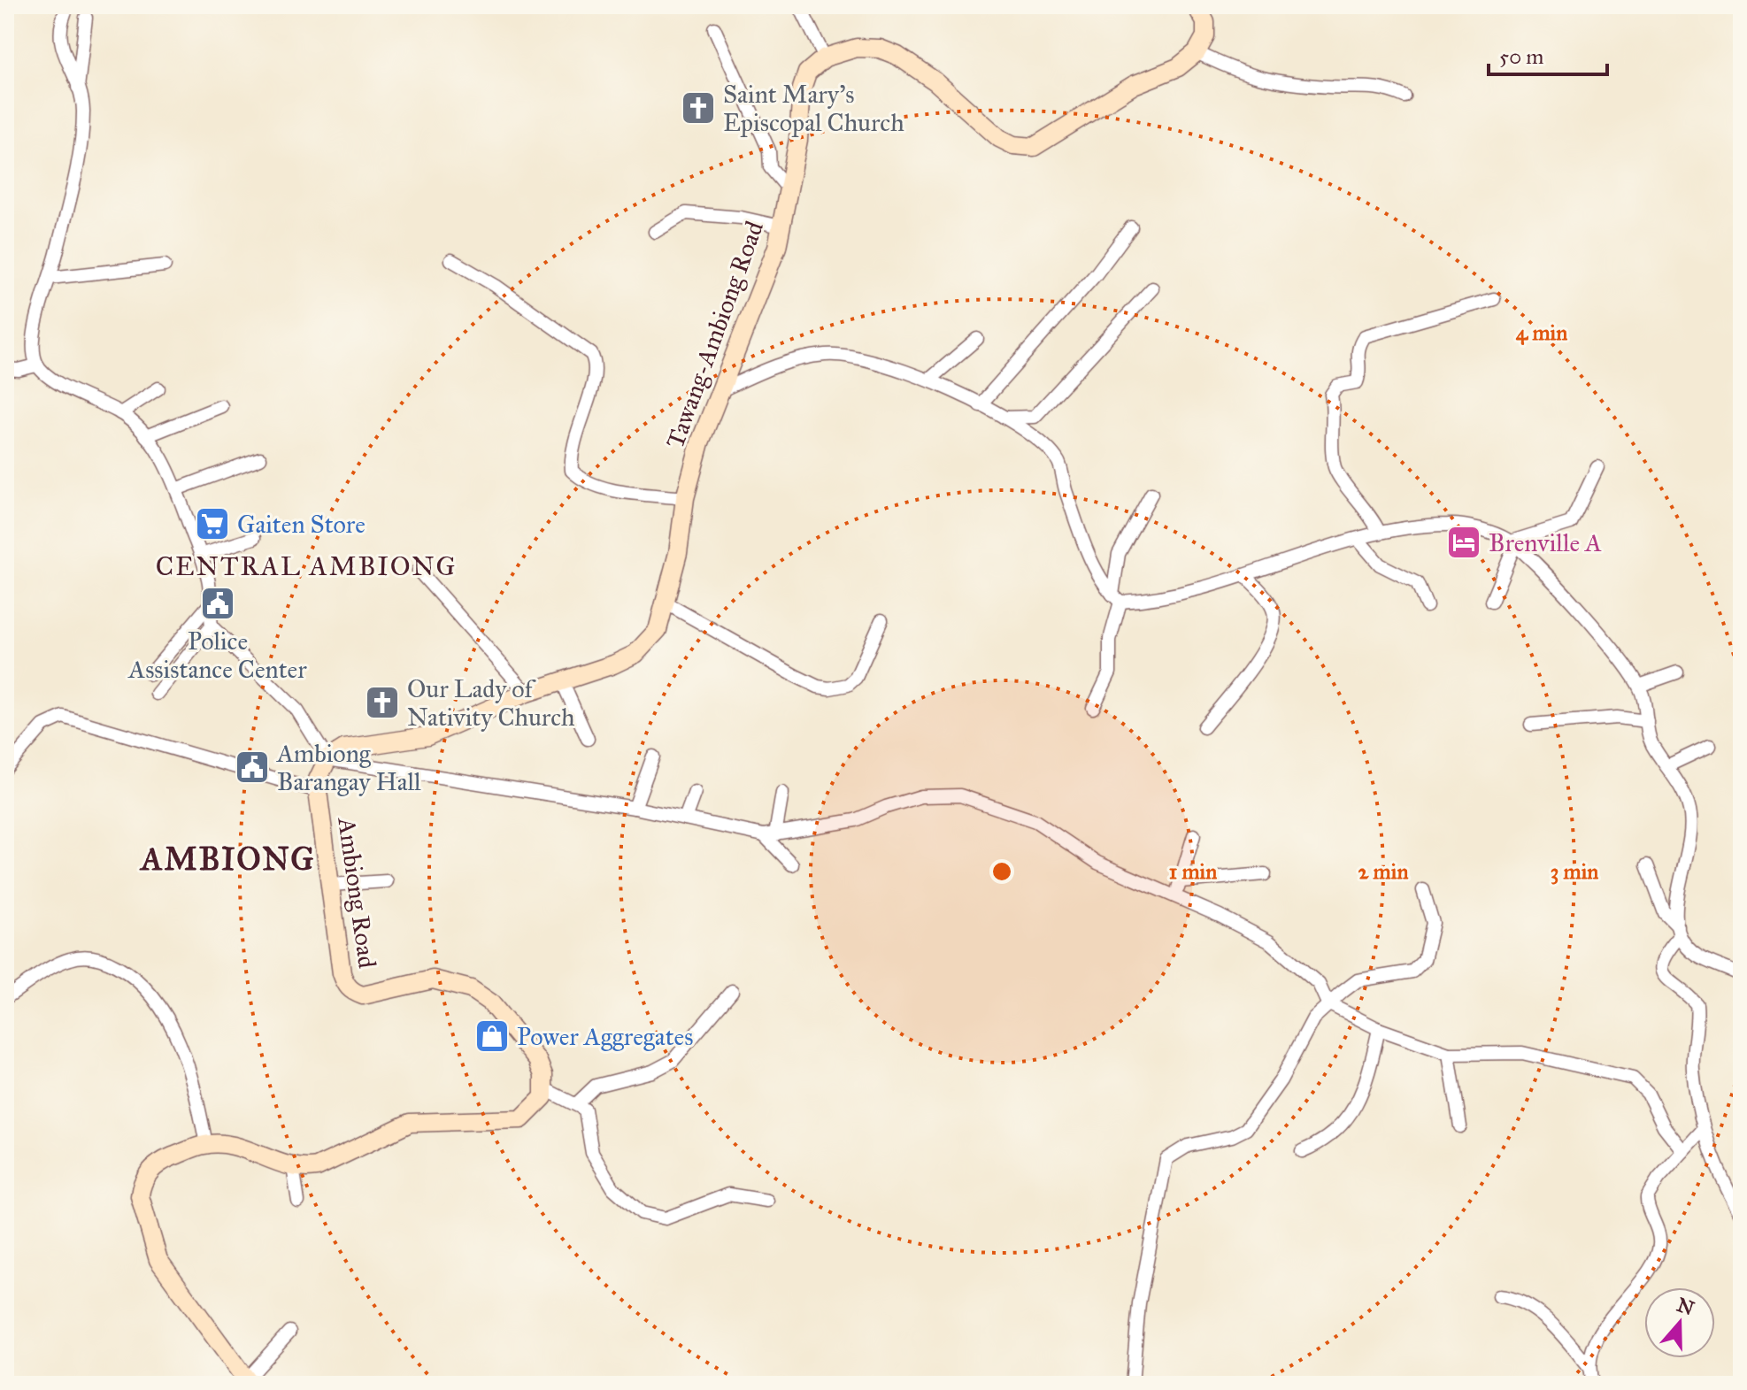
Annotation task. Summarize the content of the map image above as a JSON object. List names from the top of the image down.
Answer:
{
  "streets": {
    "main road": ["Tawang-Ambiong Road", "Ambiong Road"]
  },
  "crossings": [
    ["Tawang-Ambiong Road", "Ambiong Road"]
  ],
  "districts": ["CENTRAL AMBIONG", "AMBIONG"],
  "places": {
    "church": ["Saint Mary's Episcopal Church", "Our Lady of Nativity Church"],
    "supermarket": ["Gaiten Store"],
    "hotel": ["Brenville A"],
    "public building": ["Police Assistance Center", "Ambiong Barangay Hall"],
    "shop": ["Power Aggregates"]
  },
  "scale_bar": "50 m",
  "north": "top",
  "rings": [
    "4 min",
    "1 min",
    "2 min",
    "3 min"
  ]
}
